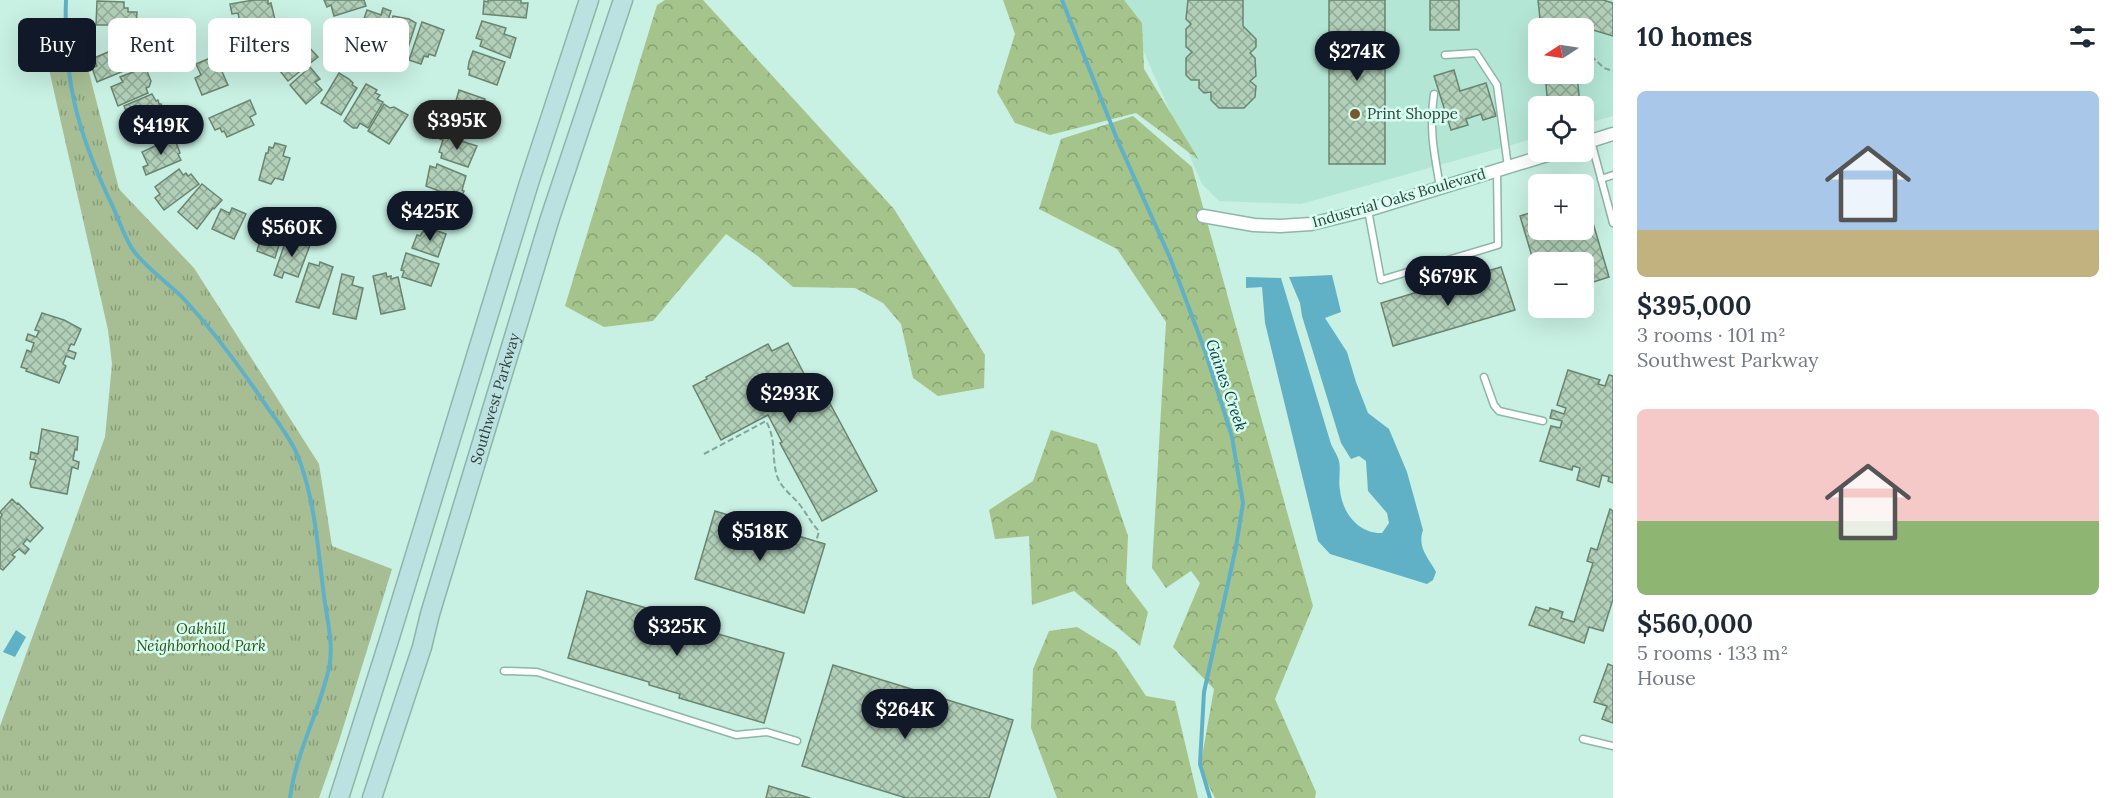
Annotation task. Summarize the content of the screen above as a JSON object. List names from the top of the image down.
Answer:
{
  "streets": {
    "main road": ["Southwest Parkway"],
    "street": ["Industrial Oaks Boulevard"]
  },
  "water": ["Gaines Creek"],
  "parks": ["Oakhill Neighborhood Park"],
  "places": ["Print Shoppe"],
  "north": "left",
  "page": {
    "heading": "10 homes",
    "map_buttons": ["+", "−"],
    "chip": [
      "Buy",
      "Rent",
      "Filters",
      "New"
    ],
    "price": [
      "$274K",
      "$395K",
      "$419K",
      "$425K",
      "$560K",
      "$679K",
      "$293K",
      "$518K",
      "$325K",
      "$264K"
    ],
    "list": [
      {
        "name": "$395,000",
        "note": "3 rooms · 101 m² · Southwest Parkway"
      },
      {
        "name": "$560,000",
        "note": "5 rooms · 133 m² · House"
      }
    ]
  }
}
